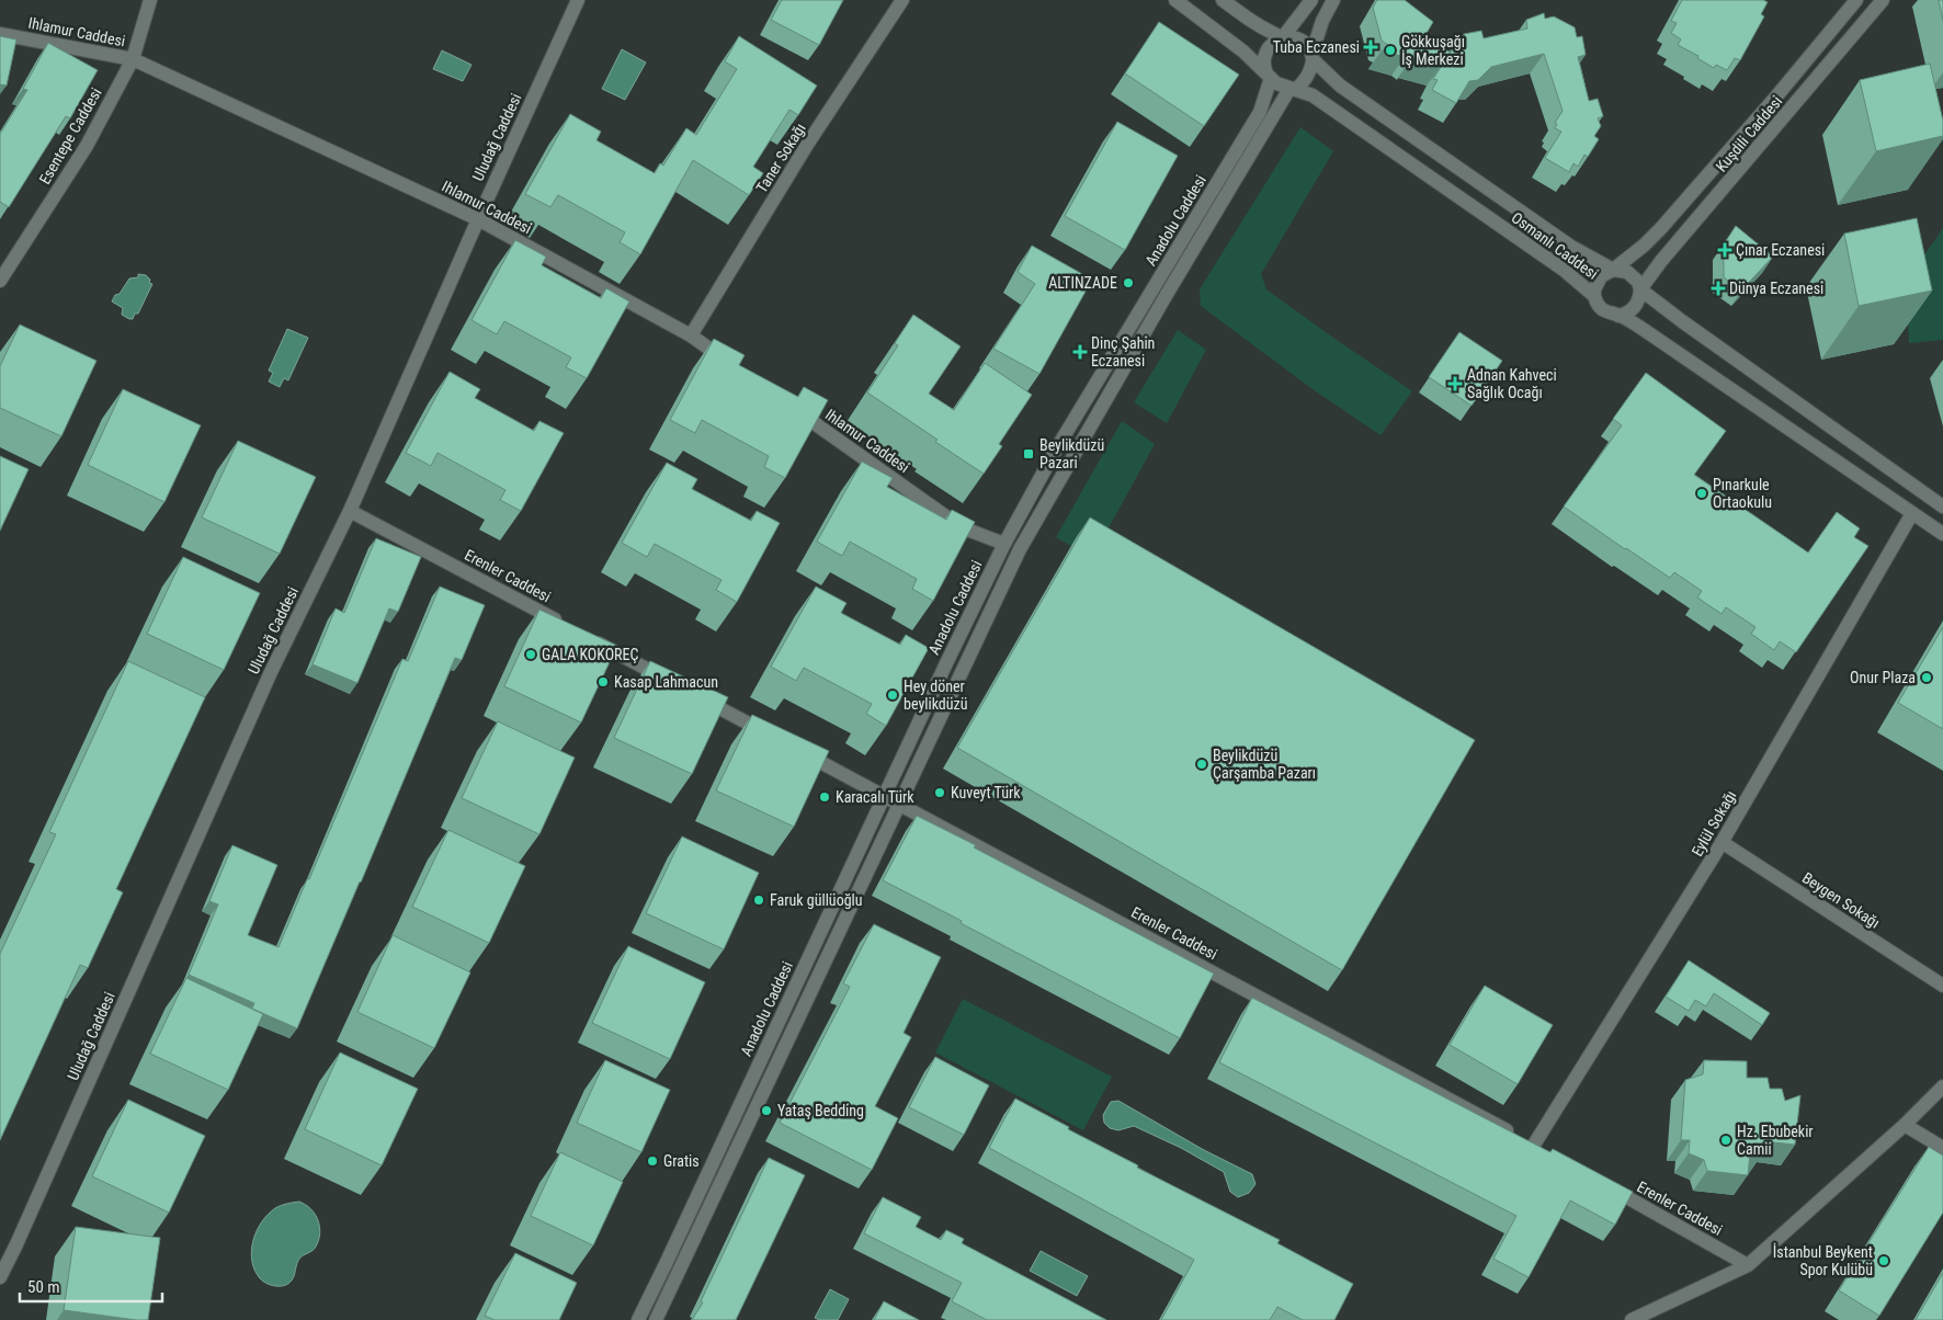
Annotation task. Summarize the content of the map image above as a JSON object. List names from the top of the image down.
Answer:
{
  "streets": {
    "street": [
      "Ihlamur Caddesi",
      "Kuşdili Caddesi",
      "Esentepe Caddesi",
      "Uludağ Caddesi",
      "Taner Sokağı",
      "Anadolu Caddesi",
      "Osmanlı Caddesi",
      "Erenler Caddesi",
      "Eylül Sokağı",
      "Beygen Sokağı"
    ]
  },
  "crossings": [
    ["Ihlamur Caddesi", "Esentepe Caddesi"],
    ["Ihlamur Caddesi", "Uludağ Caddesi"],
    ["Ihlamur Caddesi", "Taner Sokağı"],
    ["Ihlamur Caddesi", "Anadolu Caddesi"],
    ["Kuşdili Caddesi", "Osmanlı Caddesi"],
    ["Uludağ Caddesi", "Erenler Caddesi"],
    ["Anadolu Caddesi", "Osmanlı Caddesi"],
    ["Anadolu Caddesi", "Erenler Caddesi"],
    ["Osmanlı Caddesi", "Eylül Sokağı"],
    ["Erenler Caddesi", "Eylül Sokağı"],
    ["Eylül Sokağı", "Beygen Sokağı"]
  ],
  "places": {
    "health": [
      "Tuba Eczanesi",
      "Çınar Eczanesi",
      "Dünya Eczanesi",
      "Dinç Şahin Eczanesi",
      "Adnan Kahveci Sağlık Ocağı"
    ],
    "other": [
      "Gökkuşağı İş Merkezi",
      "ALTINZADE",
      "Pınarkule Ortaokulu",
      "GALA KOKOREÇ",
      "Onur Plaza",
      "Kasap Lahmacun",
      "Hey döner beylikdüzü",
      "Beylikdüzü Çarşamba Pazarı",
      "Kuveyt Türk",
      "Karacalı Türk",
      "Faruk güllüoğlu",
      "Yataş Bedding",
      "Hz. Ebubekir Camii",
      "Gratis",
      "İstanbul Beykent Spor Kulübü"
    ],
    "transit": ["Beylikdüzü Pazari"]
  },
  "scale_bar": "50 m"
}
